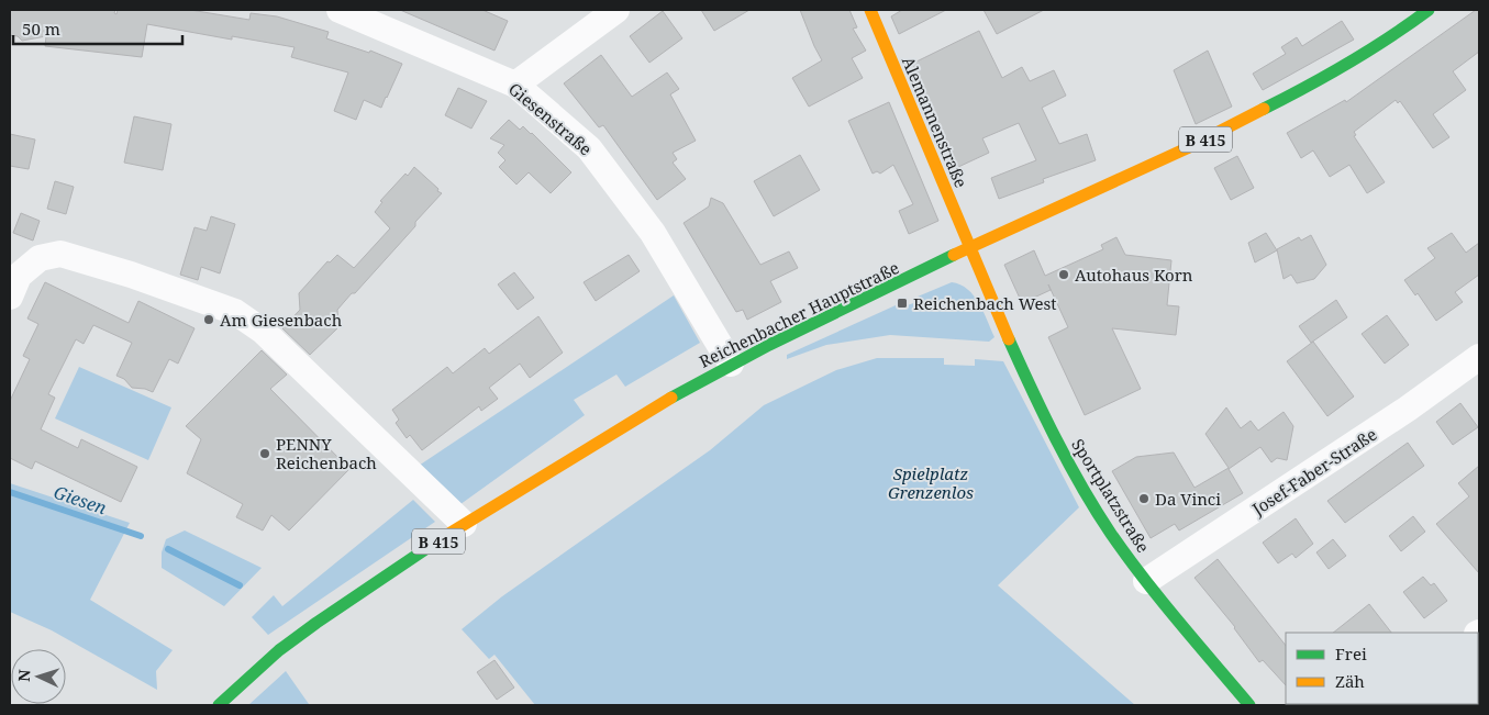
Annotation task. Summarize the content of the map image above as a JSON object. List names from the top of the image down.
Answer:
{
  "streets": {
    "main road": [
      "Alemannenstraße",
      "B 415",
      "Reichenbacher Hauptstraße",
      "Sportplatzstraße"
    ],
    "street": ["Giesenstraße", "Josef-Faber-Straße"]
  },
  "crossings": [
    ["Giesenstraße", "Reichenbacher Hauptstraße"],
    ["Alemannenstraße", "Reichenbacher Hauptstraße"],
    ["Alemannenstraße", "Sportplatzstraße"],
    ["Reichenbacher Hauptstraße", "Sportplatzstraße"],
    ["Josef-Faber-Straße", "Sportplatzstraße"]
  ],
  "water": ["Giesen"],
  "parks": ["Spielplatz Grenzenlos"],
  "places": {
    "other": [
      "Autohaus Korn",
      "Am Giesenbach",
      "PENNY Reichenbach",
      "Da Vinci"
    ],
    "transit": ["Reichenbach West"]
  },
  "legend": ["Frei", "Zäh"],
  "scale_bar": "50 m",
  "north": "left"
}
